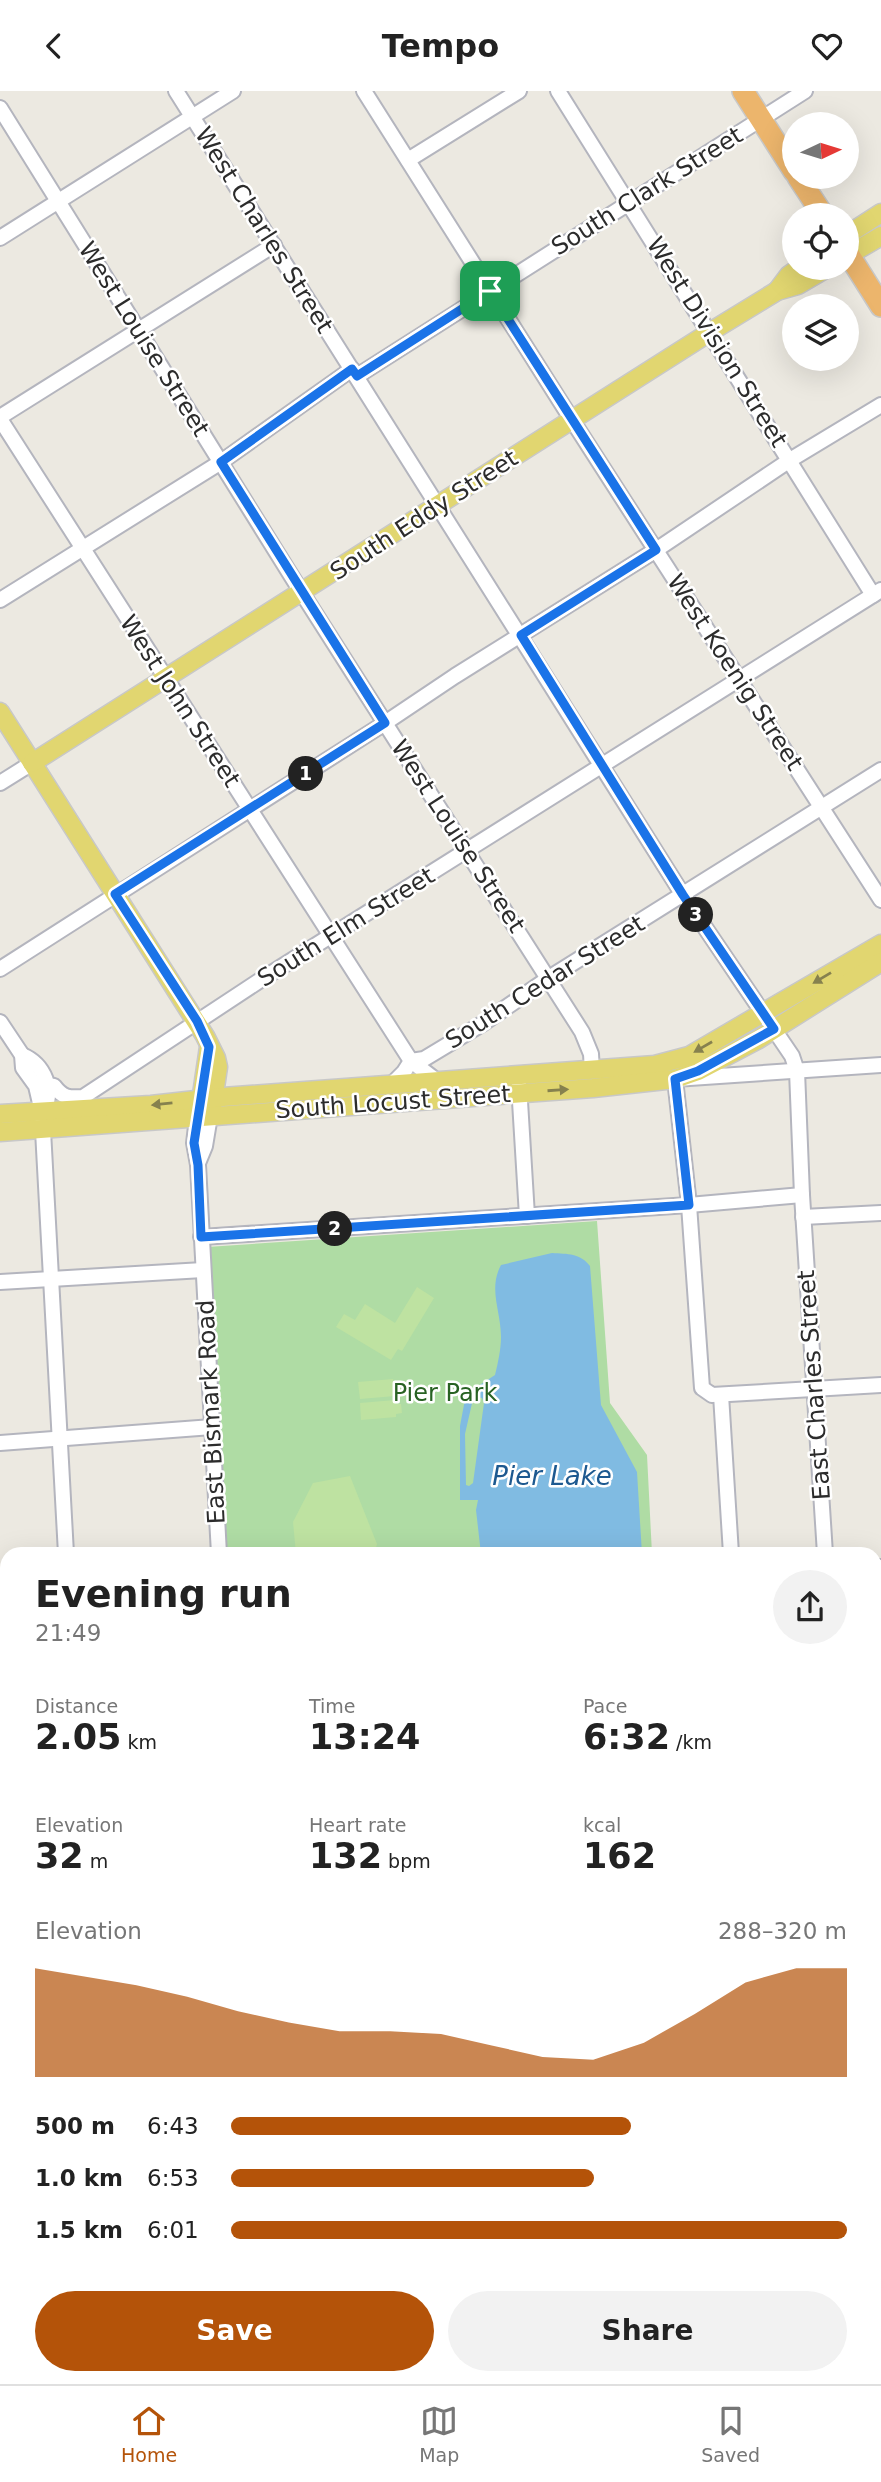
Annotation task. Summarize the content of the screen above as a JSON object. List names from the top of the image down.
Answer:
{
  "streets": {
    "main road": ["South Eddy Street", "South Locust Street"],
    "street": [
      "South Clark Street",
      "West Charles Street",
      "West Louise Street",
      "West Division Street",
      "West Koenig Street",
      "West John Street",
      "South Elm Street",
      "South Cedar Street",
      "East Charles Street",
      "East Bismark Road"
    ]
  },
  "crossings": [
    ["South Clark Street", "West Charles Street"],
    ["South Clark Street", "West Louise Street"],
    ["South Clark Street", "West Division Street"],
    ["South Clark Street", "West Koenig Street"],
    ["South Clark Street", "West John Street"],
    ["West Charles Street", "South Eddy Street"],
    ["West Charles Street", "South Elm Street"],
    ["West Charles Street", "South Cedar Street"],
    ["West Charles Street", "South Locust Street"],
    ["West Louise Street", "South Eddy Street"],
    ["West Louise Street", "South Elm Street"],
    ["West Louise Street", "South Cedar Street"],
    ["West Louise Street", "South Locust Street"],
    ["West Division Street", "South Eddy Street"],
    ["West Division Street", "South Elm Street"],
    ["South Eddy Street", "West Koenig Street"],
    ["South Eddy Street", "West John Street"],
    ["West Koenig Street", "South Elm Street"],
    ["West Koenig Street", "South Cedar Street"],
    ["West John Street", "South Elm Street"],
    ["West John Street", "South Cedar Street"],
    ["West John Street", "South Locust Street"],
    ["South Cedar Street", "South Locust Street"],
    ["South Locust Street", "East Bismark Road"]
  ],
  "water": ["Pier Lake"],
  "parks": ["Pier Park"],
  "north": "right",
  "page": {
    "header": "Tempo",
    "pins": ["1", "3", "2"],
    "heading": ["Evening run", "21:49"],
    "stats": [
      ["Distance", "2.05 km"],
      ["Time", "13:24"],
      ["Pace", "6:32 /km"],
      ["Elevation", "32 m"],
      ["Heart rate", "132 bpm"],
      ["kcal", "162"]
    ],
    "chart": ["Elevation", "288–320 m"],
    "list": [
      {
        "name": "500 m",
        "note": "6:43"
      },
      {
        "name": "1.0 km",
        "note": "6:53"
      },
      {
        "name": "1.5 km",
        "note": "6:01"
      }
    ],
    "buttons": ["Save", "Share"],
    "tabs": ["Home", "Map", "Saved"]
  }
}
